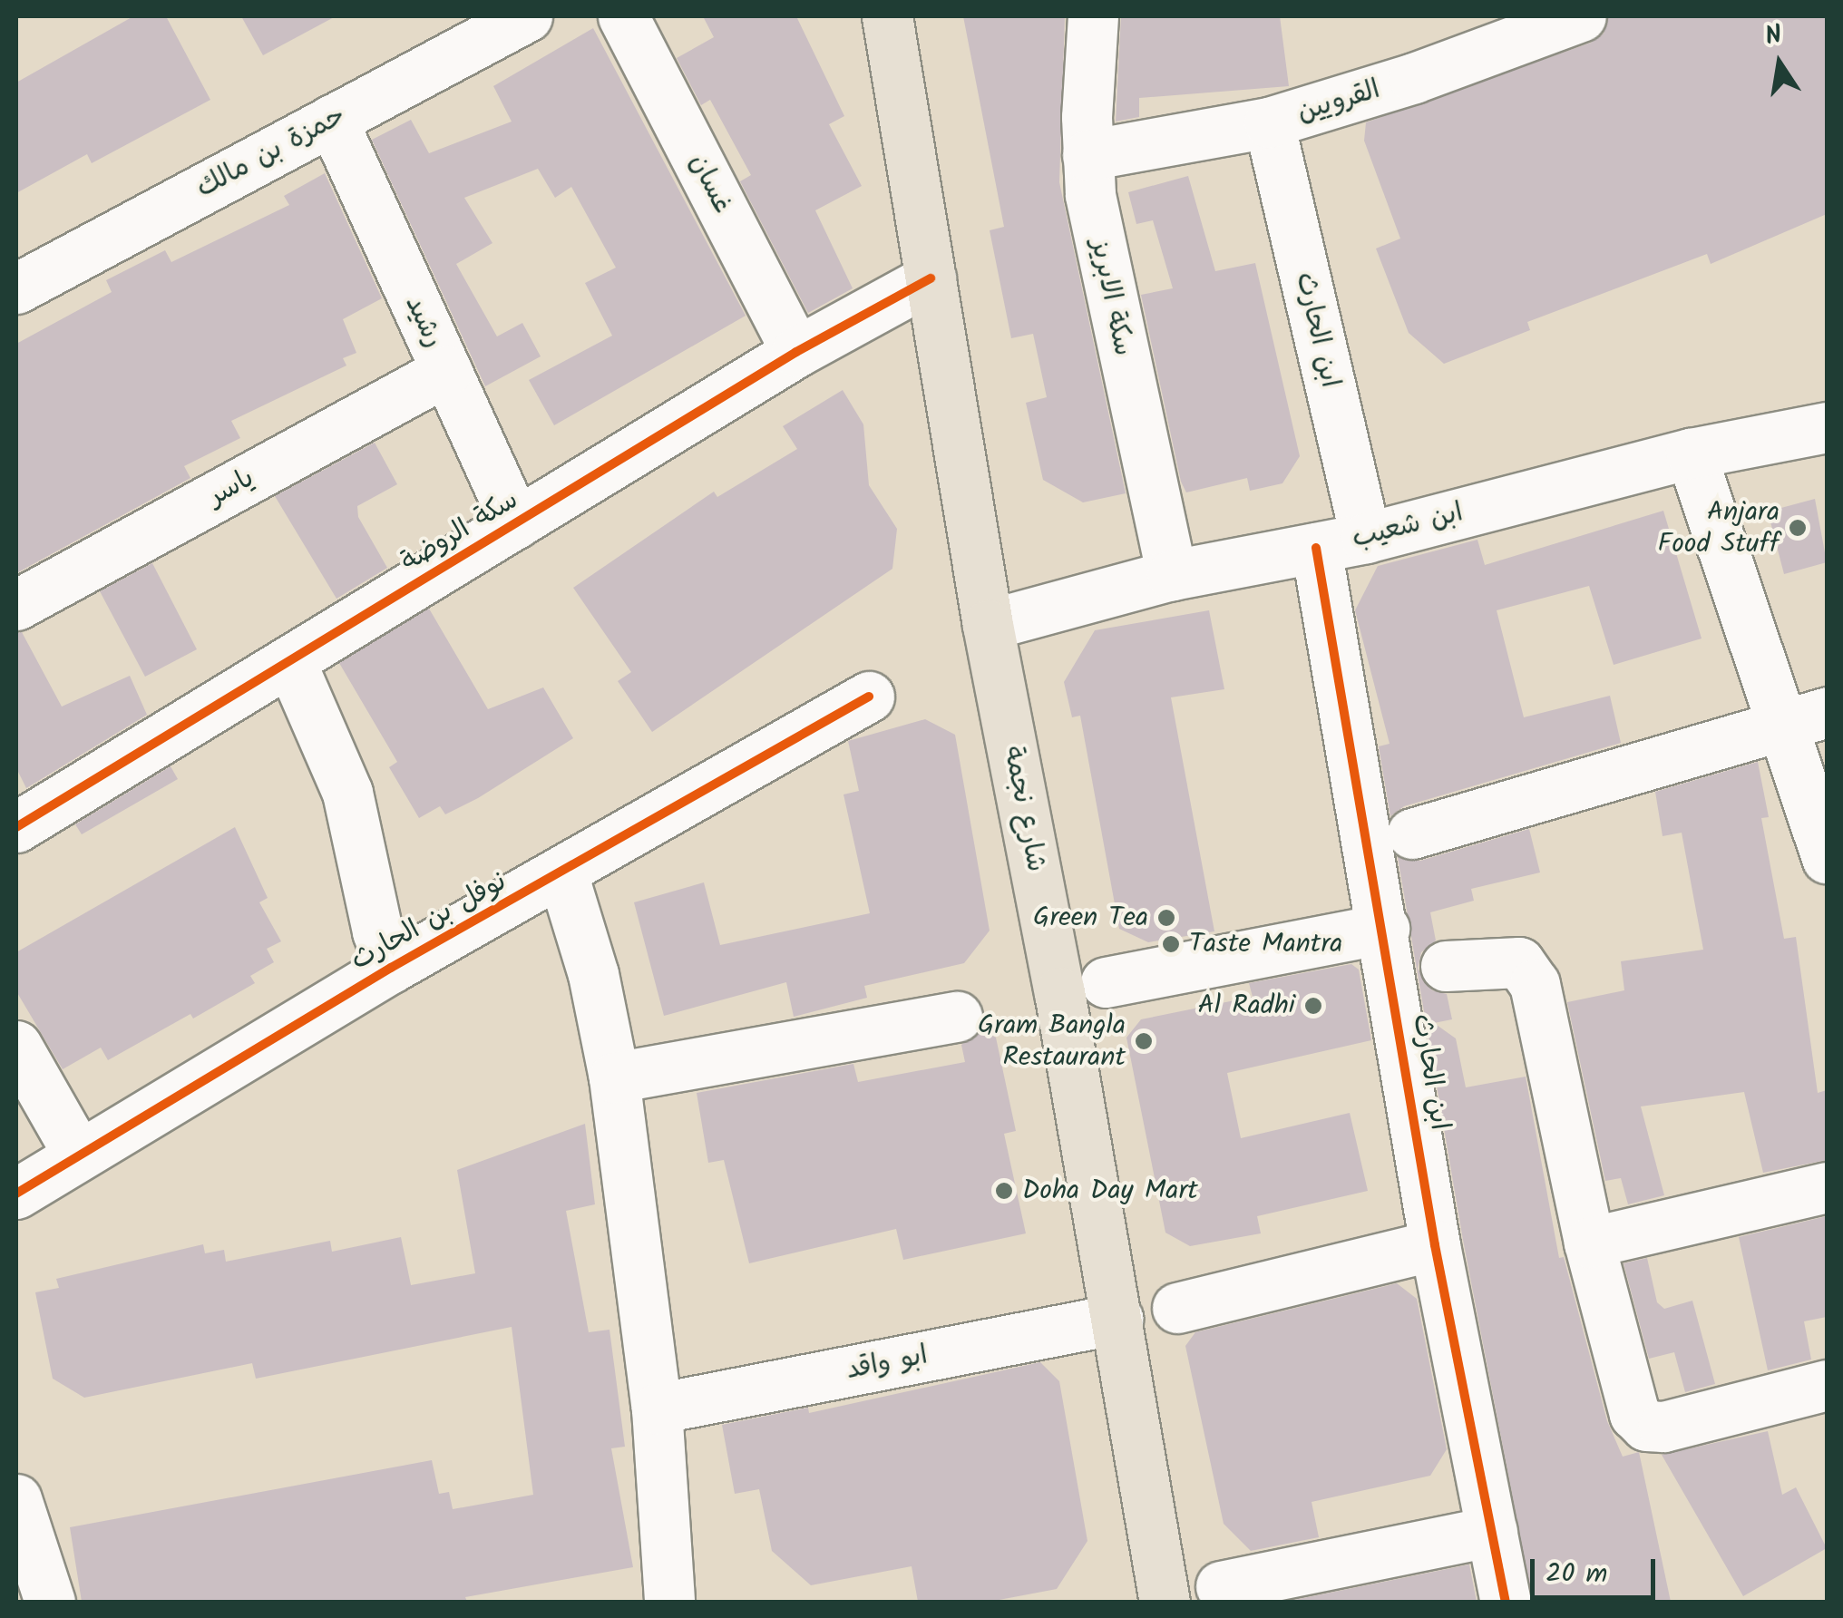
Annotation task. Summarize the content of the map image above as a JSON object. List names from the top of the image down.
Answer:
{
  "streets": {
    "main road": ["شارع نجمة"],
    "street": [
      "القرويين",
      "حمزة بن مالك",
      "غسان",
      "سكة الابريز",
      "رشيد",
      "ابن الحارث",
      "ياسر",
      "ابن شعيب",
      "سكة الروضة",
      "نوفل بن الحارث",
      "ابو واقد"
    ]
  },
  "crossings": [
    ["القرويين", "سكة الابريز"],
    ["القرويين", "ابن الحارث"],
    ["حمزة بن مالك", "رشيد"],
    ["غسان", "سكة الروضة"],
    ["سكة الابريز", "ابن شعيب"],
    ["رشيد", "ياسر"],
    ["رشيد", "سكة الروضة"],
    ["ابن الحارث", "ابن شعيب"],
    ["ابن شعيب", "شارع نجمة"],
    ["سكة الروضة", "شارع نجمة"],
    ["شارع نجمة", "ابو واقد"]
  ],
  "places": [
    "Anjara Food Stuff",
    "Green Tea",
    "Taste Mantra",
    "Al Radhi",
    "Gram Bangla Restaurant",
    "Doha Day Mart"
  ],
  "scale_bar": "20 m",
  "north": "top"
}
